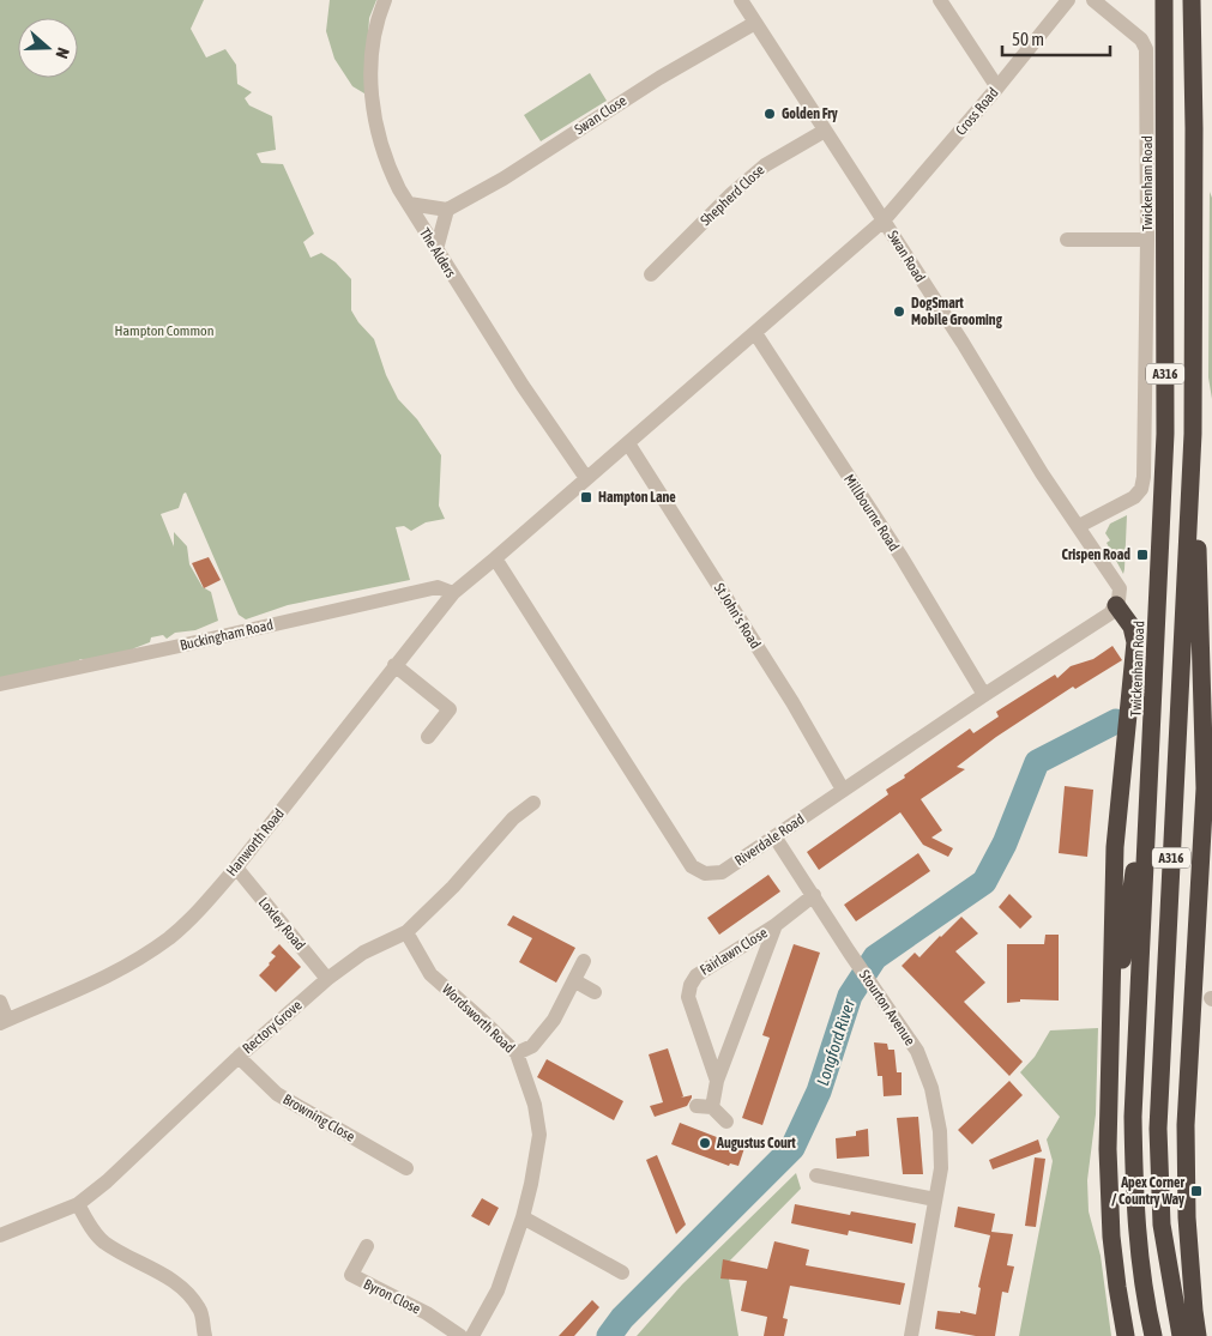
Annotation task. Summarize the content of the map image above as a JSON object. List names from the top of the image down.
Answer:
{
  "streets": {
    "highway": ["Twickenham Road", "A316"],
    "street": [
      "Cross Road",
      "Swan Close",
      "Shepherd Close",
      "The Alders",
      "Swan Road",
      "Millbourne Road",
      "St John's Road",
      "Buckingham Road",
      "Riverdale Road",
      "Hanworth Road",
      "Loxley Road",
      "Fairlawn Close",
      "Stourton Avenue",
      "Wordsworth Road",
      "Rectory Grove",
      "Browning Close",
      "Byron Close"
    ]
  },
  "crossings": [
    ["Cross Road", "Swan Road"],
    ["Swan Close", "Swan Road"],
    ["Shepherd Close", "Swan Road"],
    ["Swan Road", "Riverdale Road"],
    ["Millbourne Road", "Riverdale Road"],
    ["St John's Road", "Riverdale Road"],
    ["Buckingham Road", "Hanworth Road"],
    ["Riverdale Road", "Stourton Avenue"],
    ["Hanworth Road", "Loxley Road"],
    ["Loxley Road", "Rectory Grove"],
    ["Fairlawn Close", "Stourton Avenue"],
    ["Wordsworth Road", "Rectory Grove"],
    ["Rectory Grove", "Browning Close"]
  ],
  "water": ["Longford River"],
  "parks": ["Hampton Common"],
  "places": {
    "other": ["Golden Fry", "DogSmart Mobile Grooming", "Augustus Court"],
    "transit": ["Hampton Lane", "Crispen Road", "Apex Corner / Country Way"]
  },
  "scale_bar": "50 m",
  "north": "right"
}
